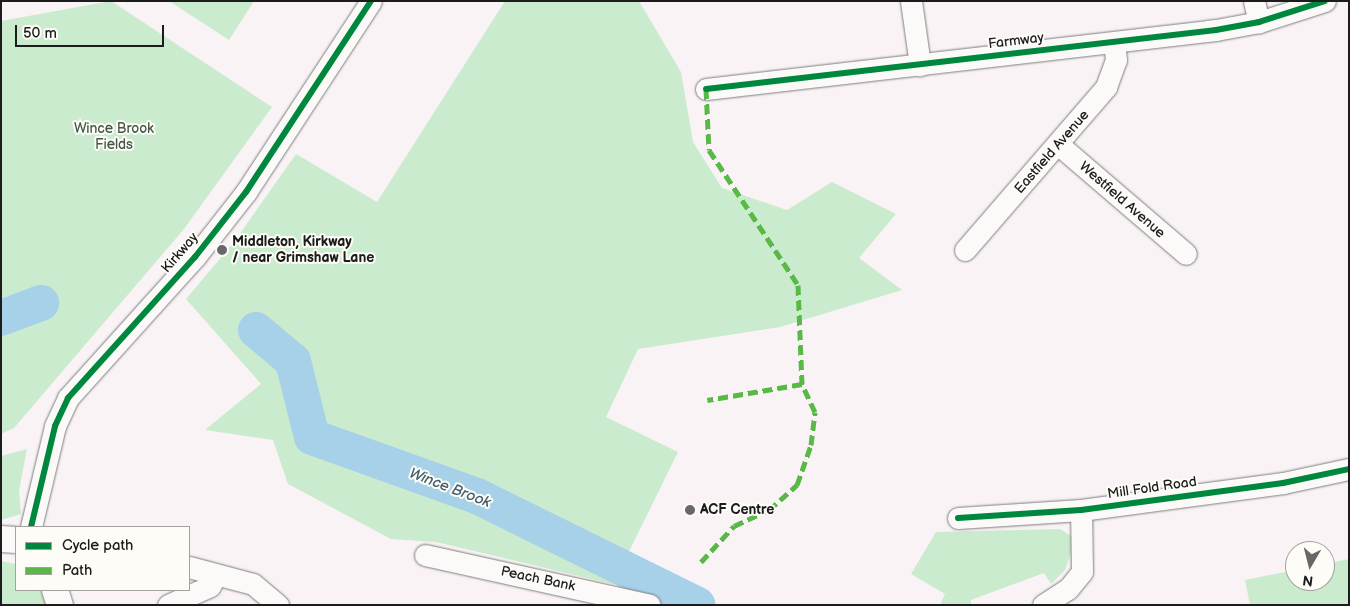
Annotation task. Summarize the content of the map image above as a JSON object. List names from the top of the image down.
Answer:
{
  "streets": {
    "street": [
      "Farmway",
      "Eastfield Avenue",
      "Westfield Avenue",
      "Kirkway",
      "Mill Fold Road",
      "Peach Bank"
    ]
  },
  "crossings": [
    ["Farmway", "Eastfield Avenue"],
    ["Eastfield Avenue", "Westfield Avenue"]
  ],
  "water": ["Wince Brook"],
  "parks": ["Wince Brook Fields"],
  "places": ["Middleton, Kirkway / near Grimshaw Lane", "ACF Centre"],
  "legend": ["Cycle path", "Path"],
  "scale_bar": "50 m",
  "north": "bottom"
}
